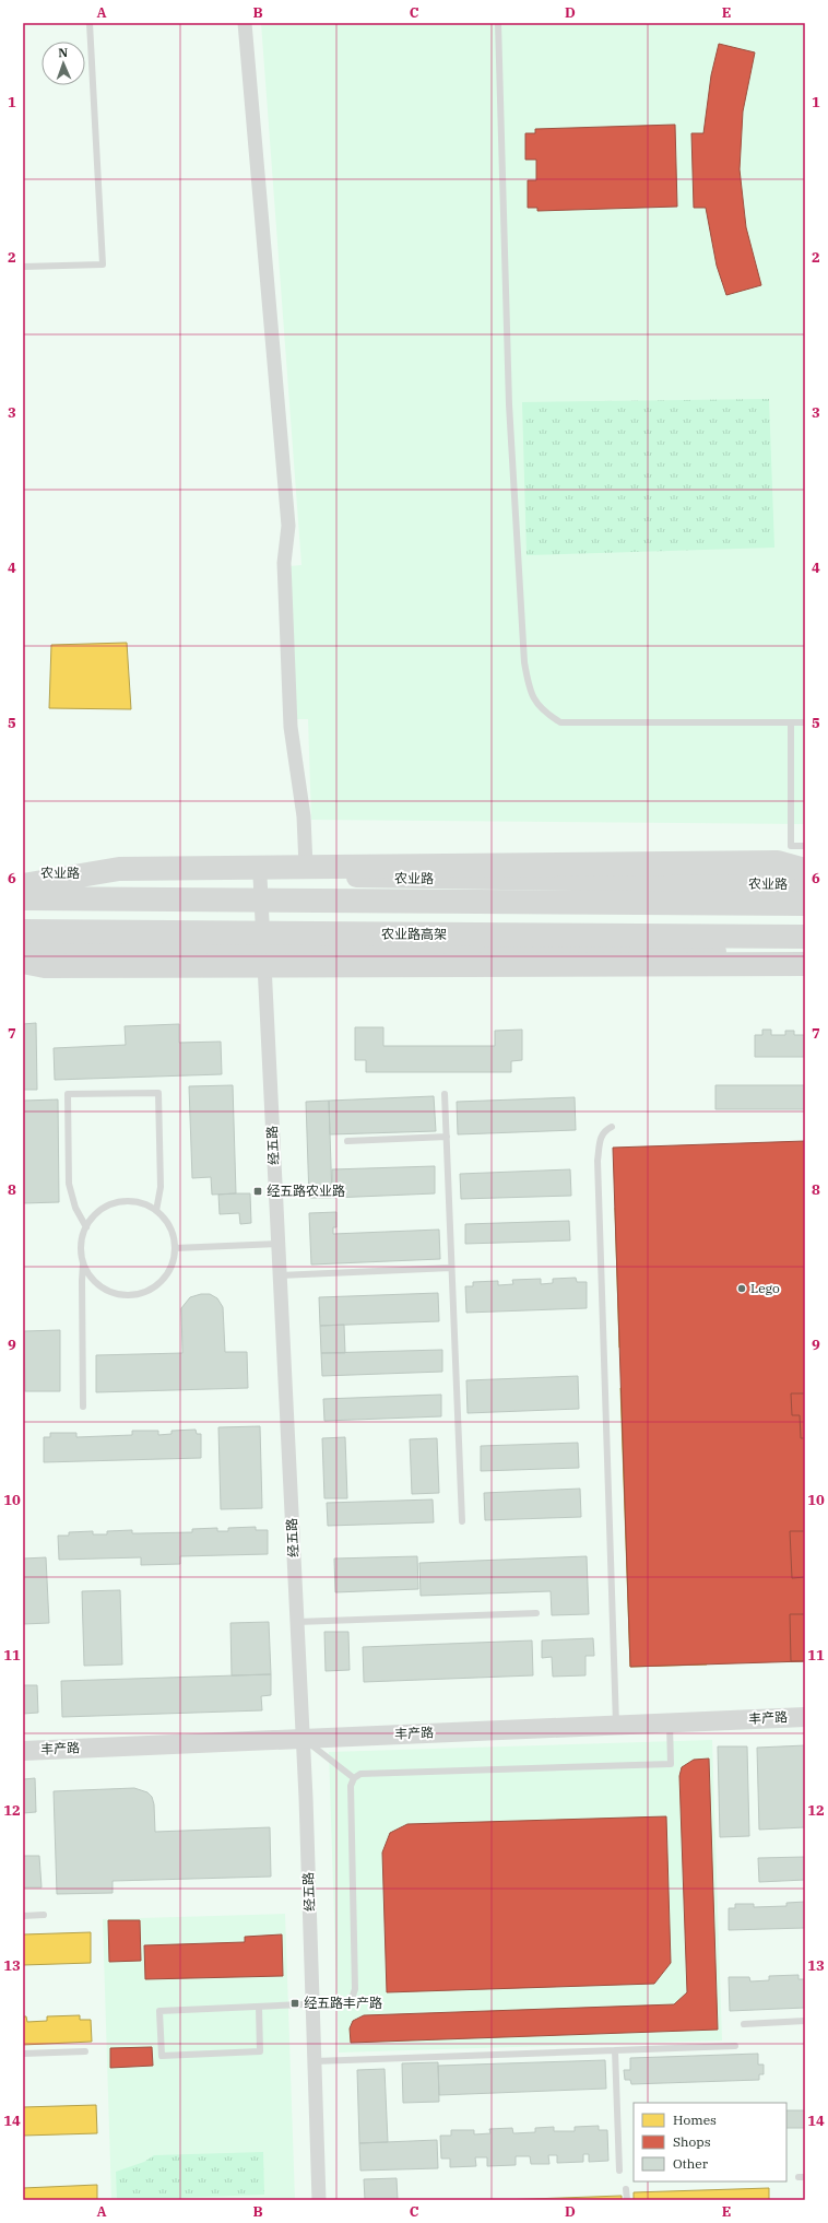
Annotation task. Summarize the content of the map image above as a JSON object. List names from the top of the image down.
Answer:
{
  "streets": {
    "highway": ["农业路高架"],
    "street": ["农业路", "经五路", "丰产路"]
  },
  "crossings": [
    ["农业路", "经五路"],
    ["经五路", "丰产路"]
  ],
  "places": {
    "transit": ["经五路农业路", "经五路丰产路"],
    "other": ["Lego"]
  },
  "legend": ["Homes", "Shops", "Other"],
  "north": "top",
  "grid": {
    "columns": [
      "A",
      "B",
      "C",
      "D",
      "E"
    ],
    "rows": [
      "1",
      "2",
      "3",
      "4",
      "5",
      "6",
      "7",
      "8",
      "9",
      "10",
      "11",
      "12",
      "13",
      "14"
    ]
  }
}
